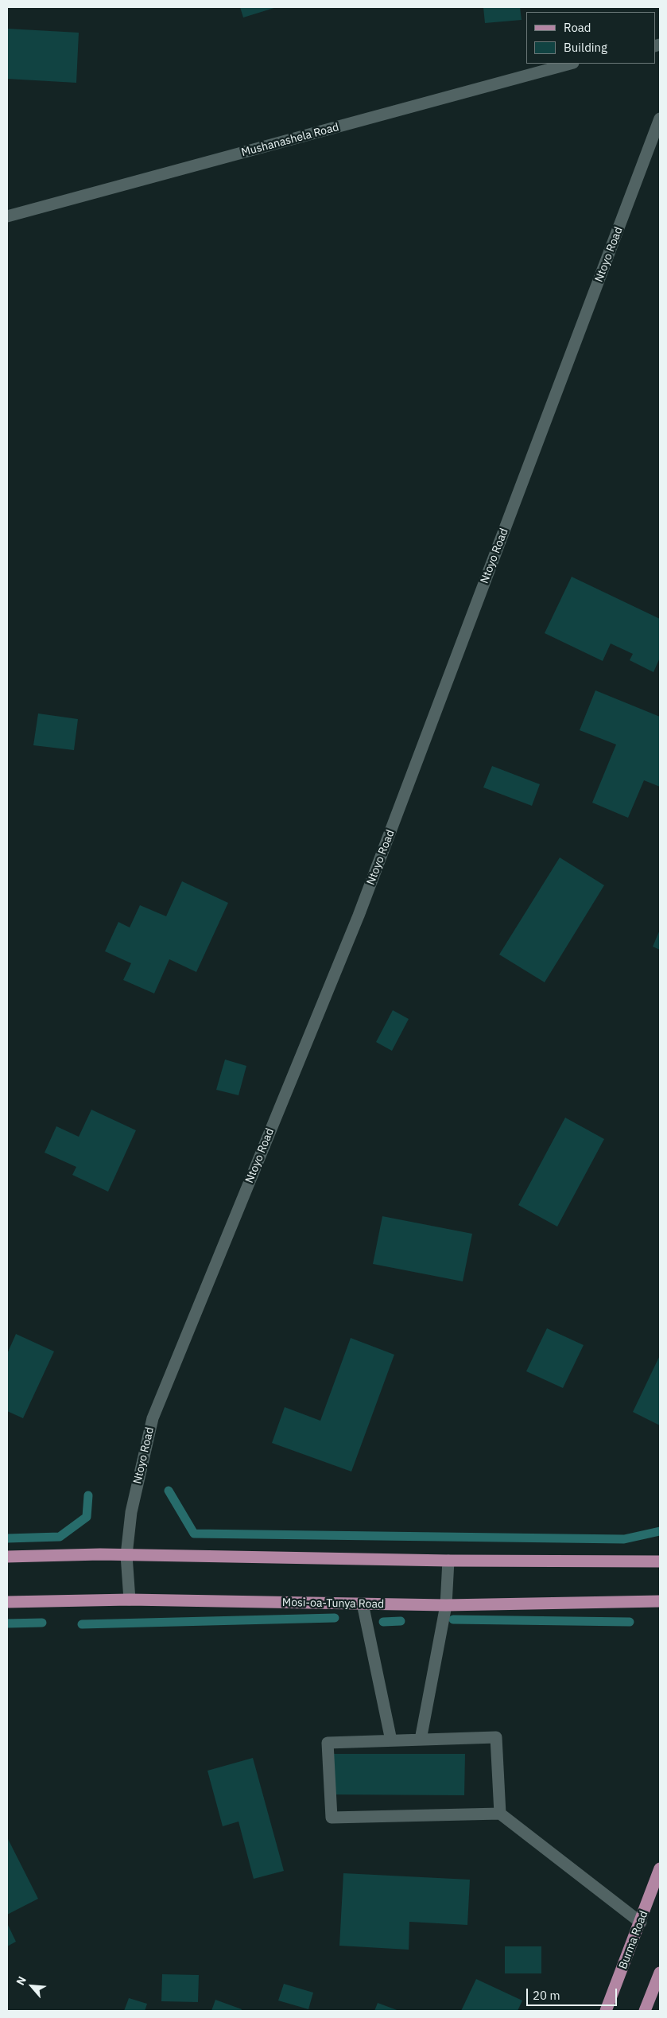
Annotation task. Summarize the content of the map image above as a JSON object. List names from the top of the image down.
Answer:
{
  "streets": {
    "main road": ["Mosi-oa-Tunya Road", "Burma Road"],
    "street": ["Mushanashela Road", "Ntoyo Road"]
  },
  "crossings": [
    ["Ntoyo Road", "Mosi-oa-Tunya Road"]
  ],
  "legend": ["Road", "Building"],
  "scale_bar": "20 m",
  "north": "top left"
}
